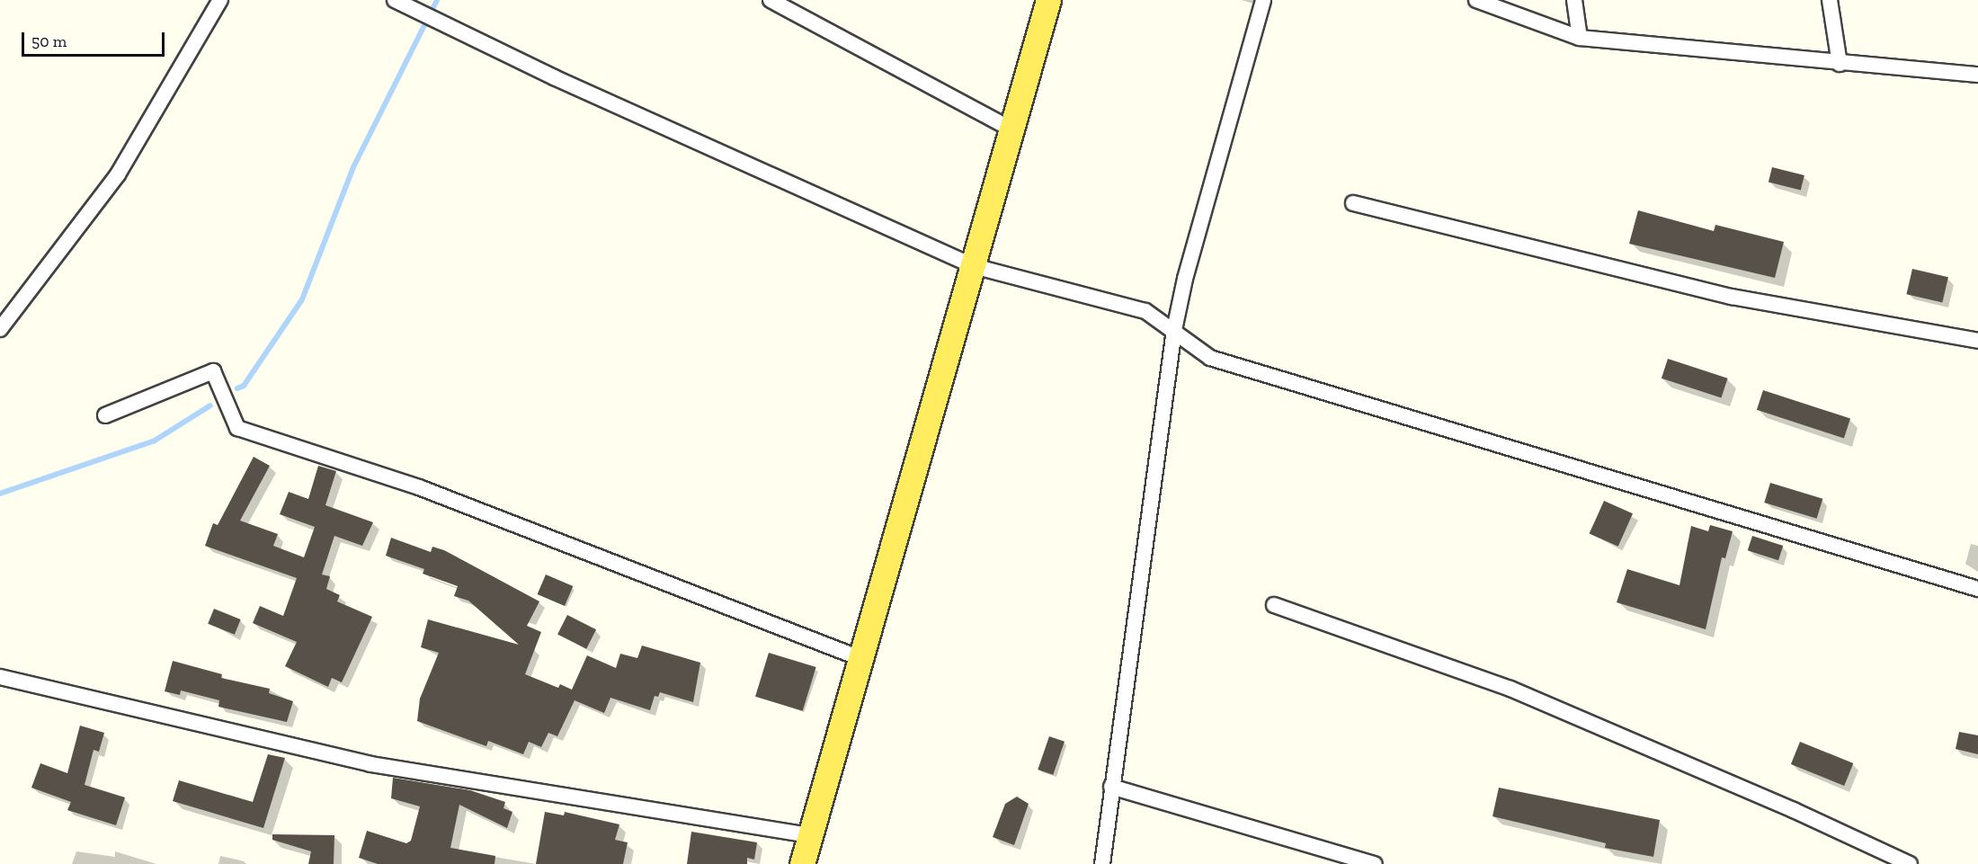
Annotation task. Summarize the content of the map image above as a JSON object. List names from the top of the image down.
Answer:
{
  "scale_bar": "50 m"
}
